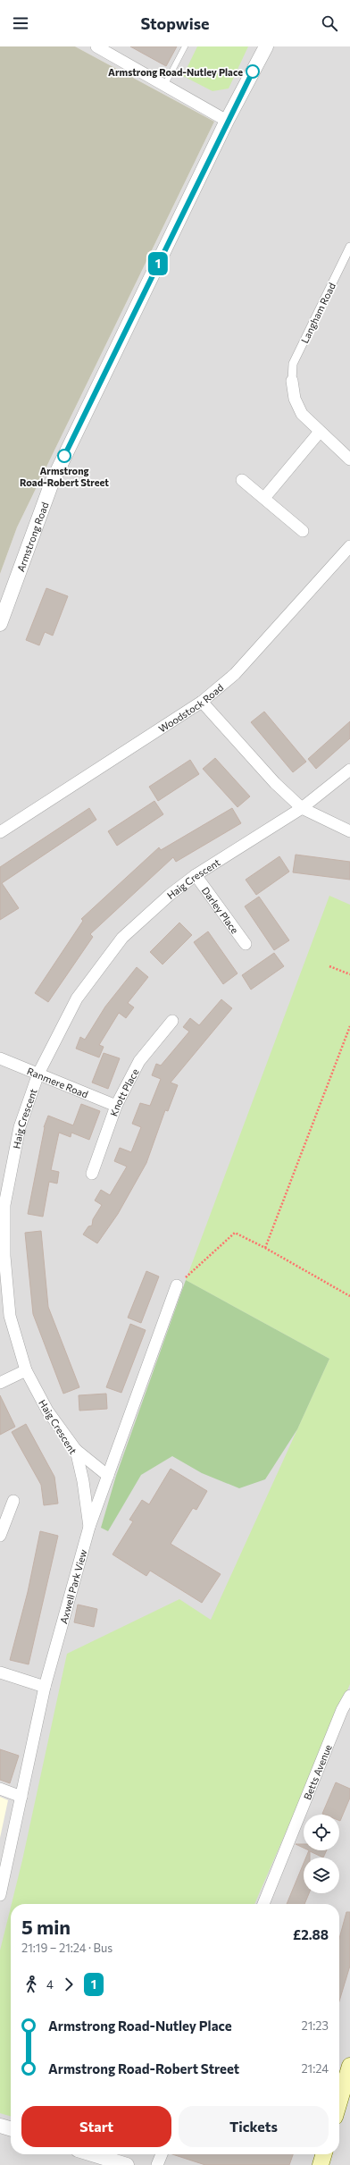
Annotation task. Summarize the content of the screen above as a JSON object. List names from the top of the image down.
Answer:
{
  "streets": {
    "street": [
      "Langham Road",
      "Armstrong Road",
      "Woodstock Road",
      "Haig Crescent",
      "Darley Place",
      "Ranmere Road",
      "Knott Place",
      "Axwell Park View",
      "Betts Avenue"
    ]
  },
  "crossings": [
    ["Haig Crescent", "Darley Place"],
    ["Haig Crescent", "Ranmere Road"],
    ["Haig Crescent", "Axwell Park View"],
    ["Ranmere Road", "Knott Place"]
  ],
  "places": ["Armstrong Road-Nutley Place", "Armstrong Road-Robert Street"],
  "lines": ["bus line 1"],
  "page": {
    "header": "Stopwise",
    "on_map": "1",
    "heading": ["5 min", "21:19 – 21:24 · Bus", "£2.88"],
    "legs": ["4", "1"],
    "list": [
      {
        "name": "Armstrong Road-Nutley Place",
        "value": "21:23"
      },
      {
        "name": "Armstrong Road-Robert Street",
        "value": "21:24"
      }
    ],
    "buttons": ["Start", "Tickets"]
  }
}
